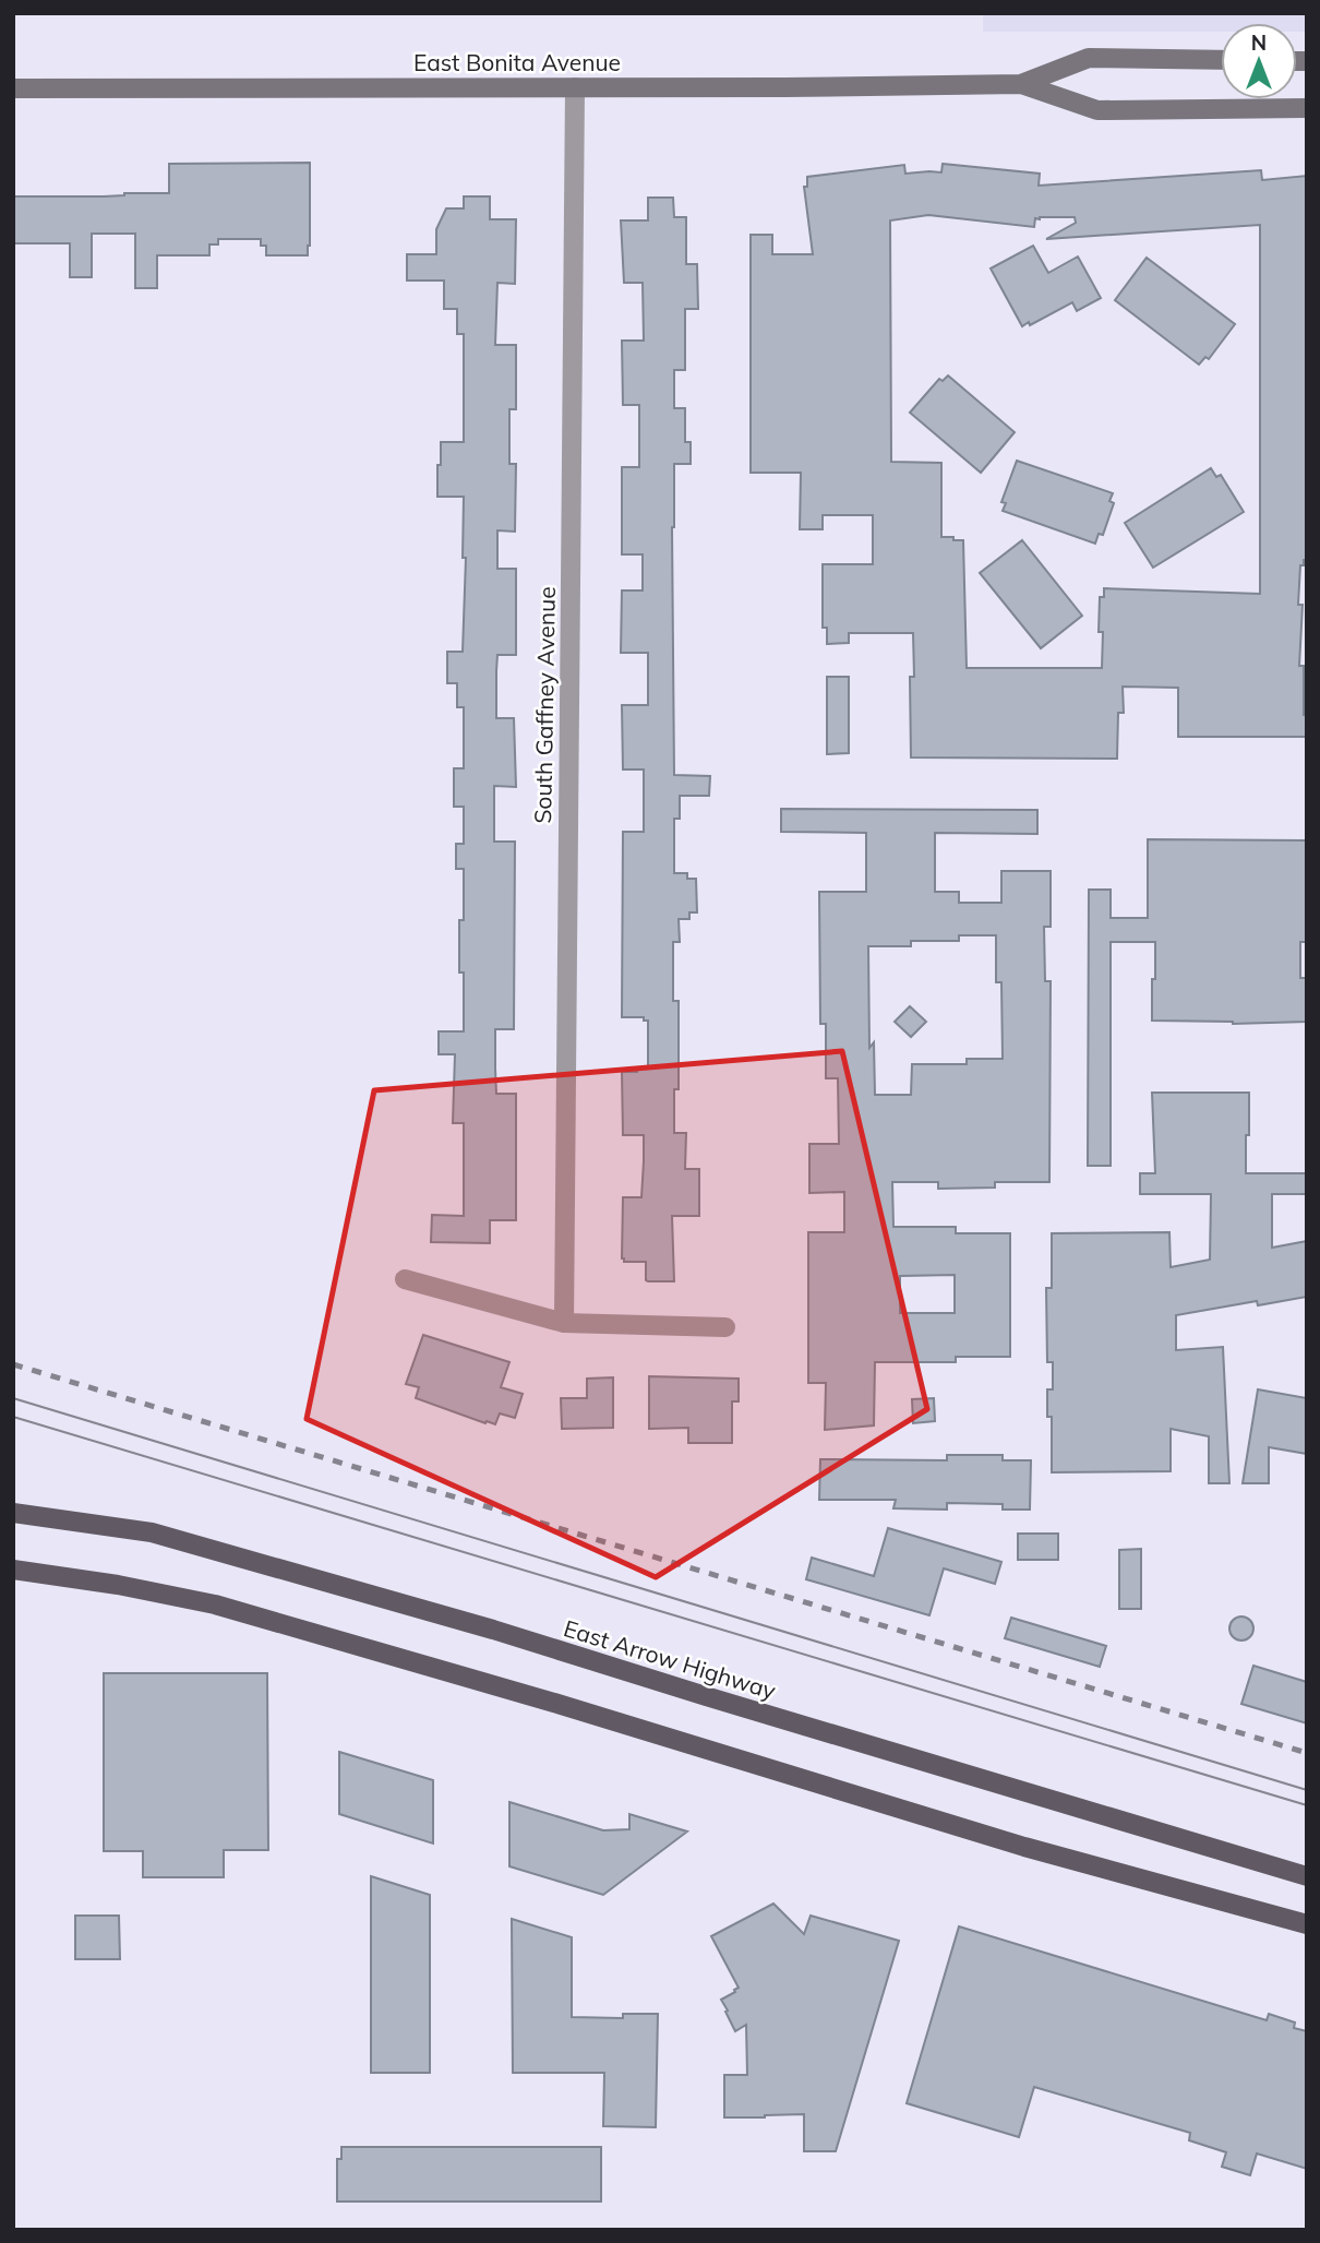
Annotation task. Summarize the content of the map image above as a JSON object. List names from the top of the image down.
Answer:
{
  "streets": {
    "main road": ["East Bonita Avenue", "East Arrow Highway"],
    "street": ["South Gaffney Avenue"]
  },
  "crossings": [
    ["East Bonita Avenue", "South Gaffney Avenue"]
  ],
  "north": "top"
}
